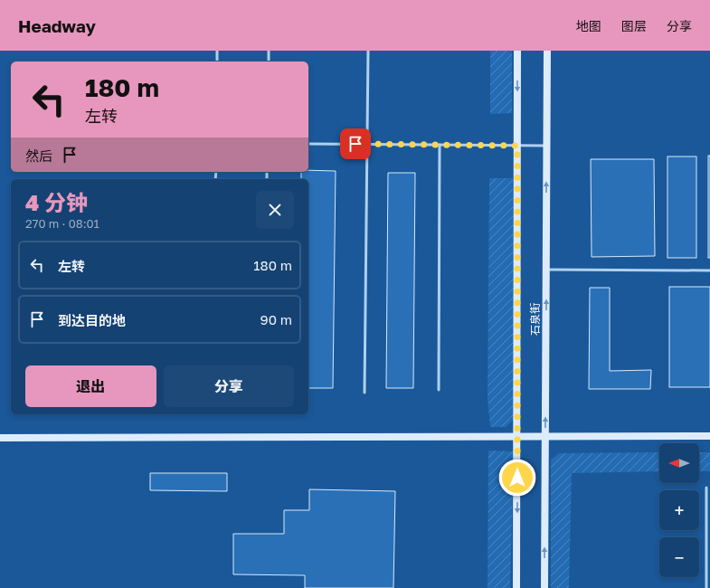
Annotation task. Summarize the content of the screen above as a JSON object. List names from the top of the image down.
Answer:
{
  "streets": {
    "main road": ["石泉街"]
  },
  "north": "left",
  "page": {
    "header": "Headway",
    "nav": ["地图", "图层", "分享"],
    "turn": ["180 m", "左转"],
    "then": "然后",
    "heading": ["4 分钟", "270 m · 08:01"],
    "list": [
      {
        "name": "左转",
        "value": "180 m"
      },
      {
        "name": "到达目的地",
        "value": "90 m"
      }
    ],
    "buttons": ["退出", "分享"],
    "map_buttons": ["+", "−"]
  }
}
